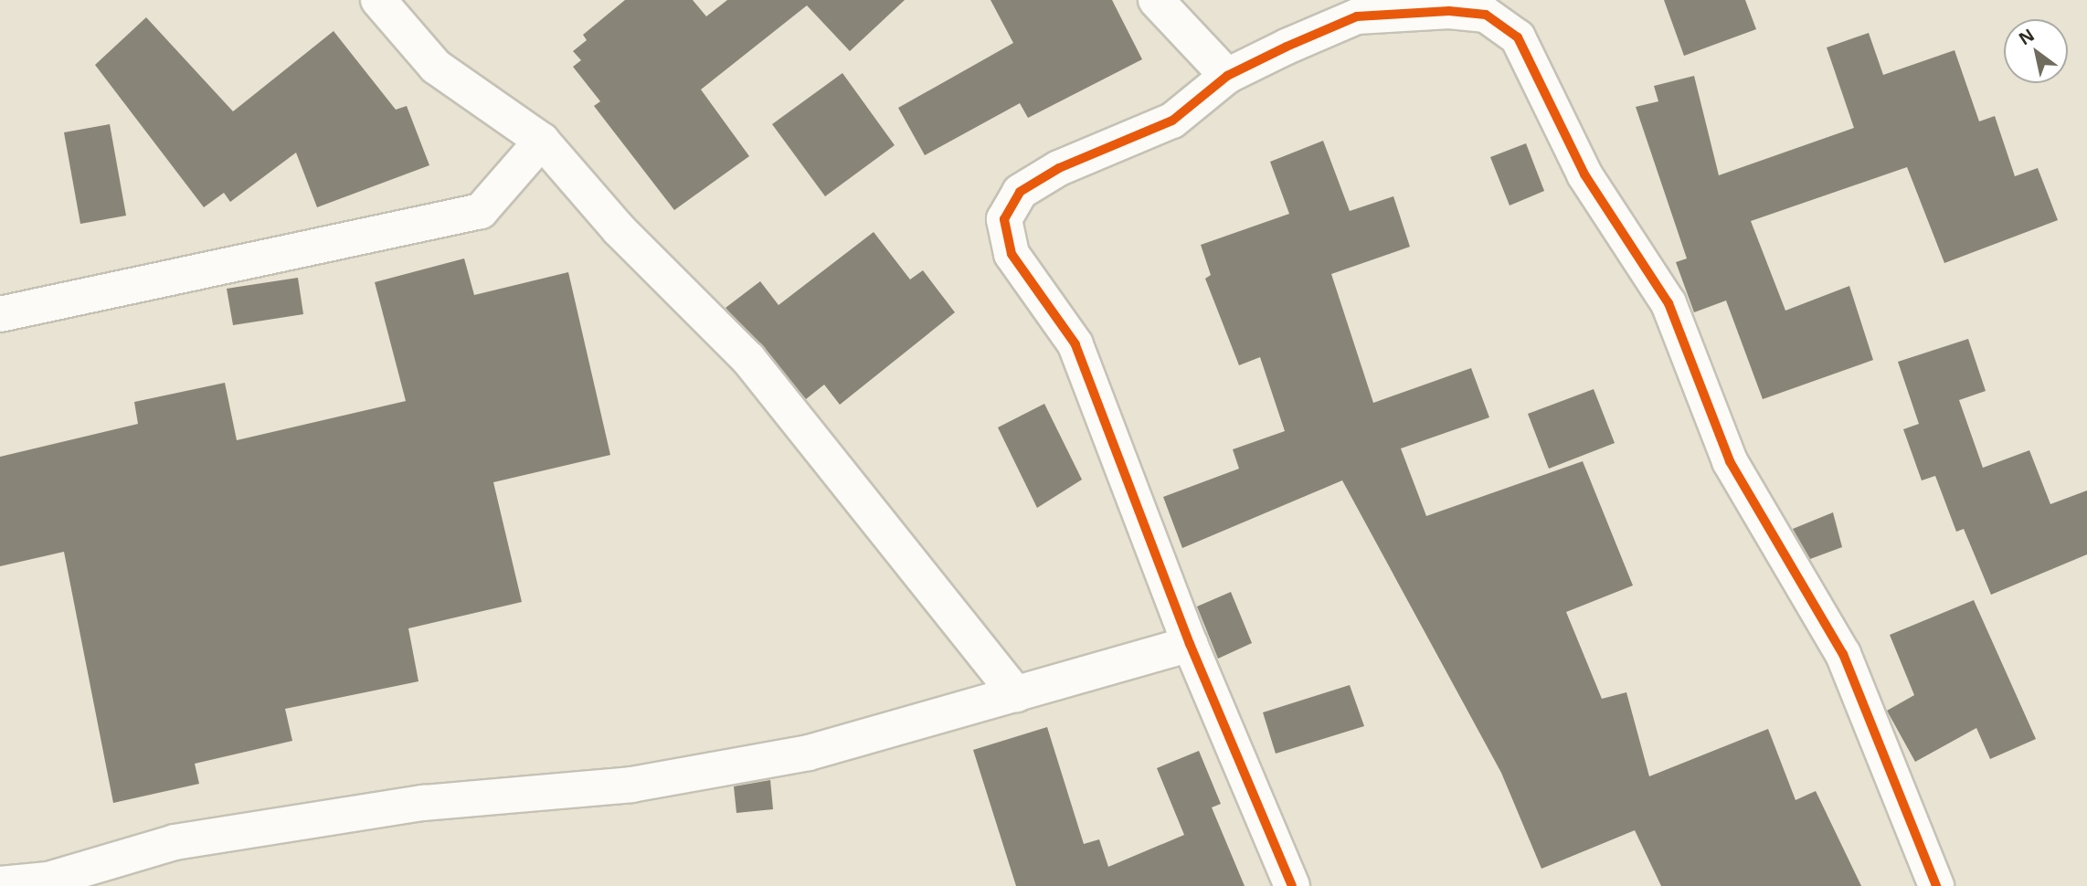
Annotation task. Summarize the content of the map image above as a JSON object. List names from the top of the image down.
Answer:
{
  "north": "top left"
}
